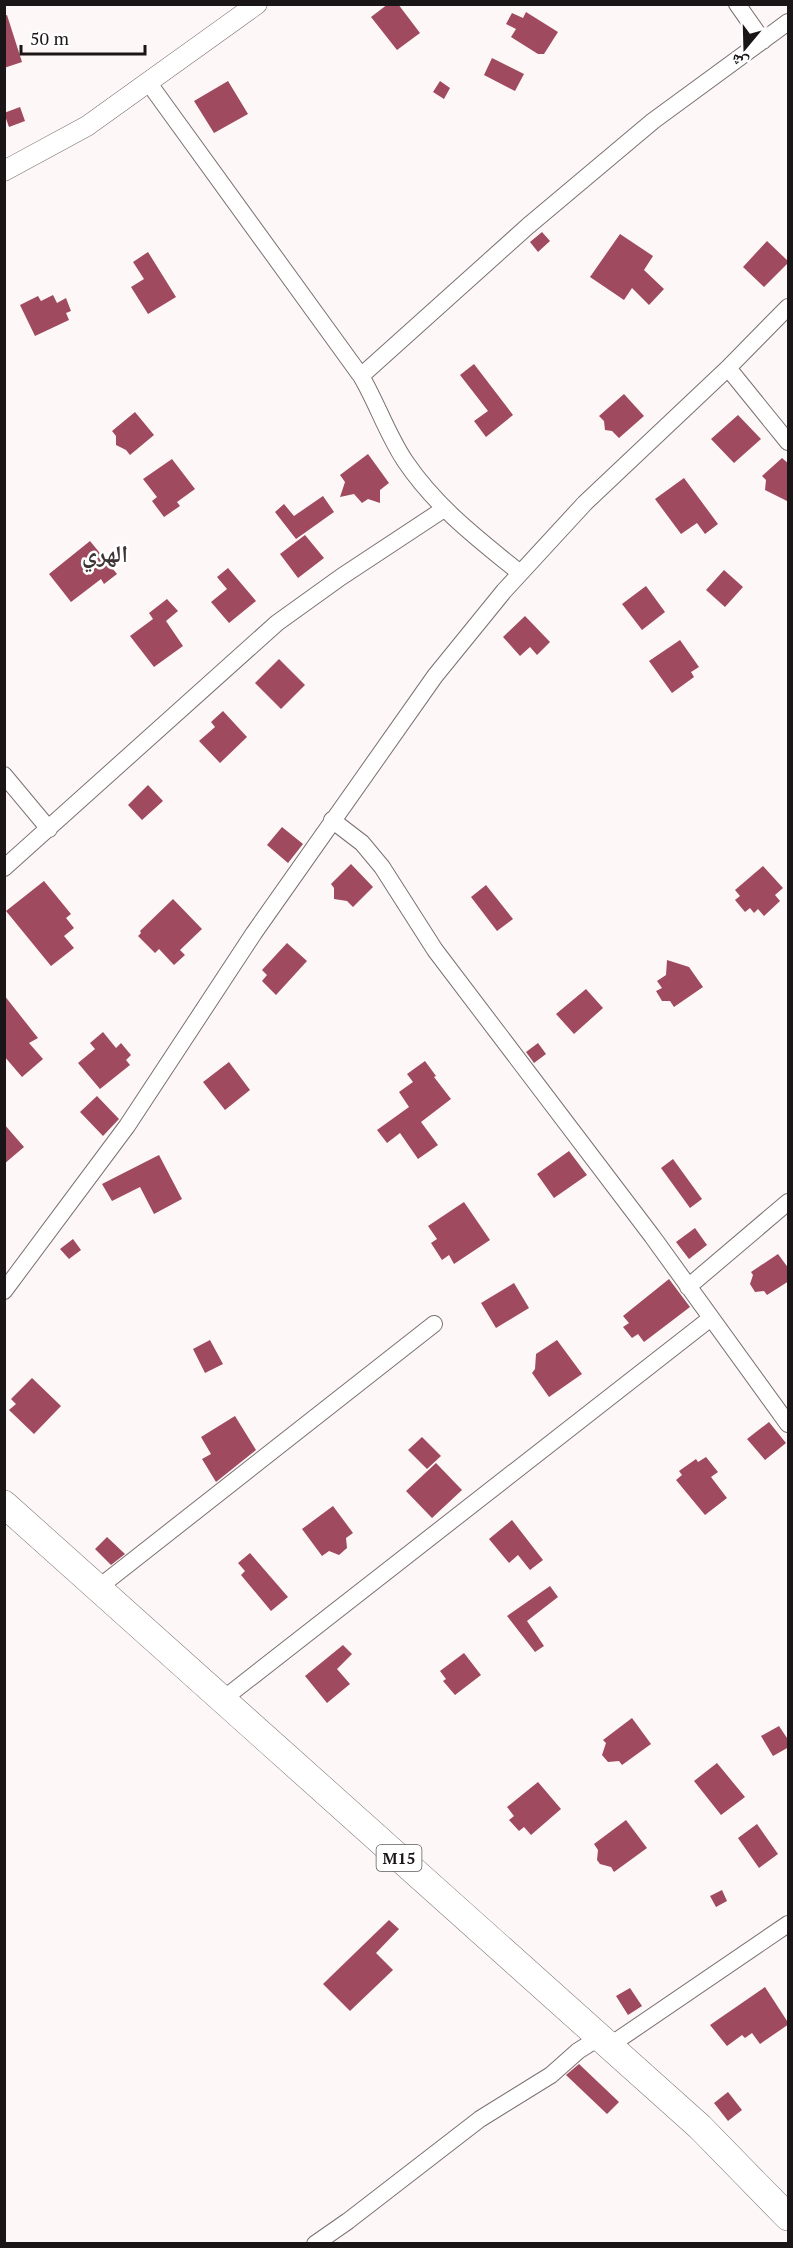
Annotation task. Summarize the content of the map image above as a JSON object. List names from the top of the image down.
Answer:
{
  "streets": {
    "highway": ["M15"]
  },
  "districts": ["الهري"],
  "scale_bar": "50 m",
  "north": "bottom"
}
